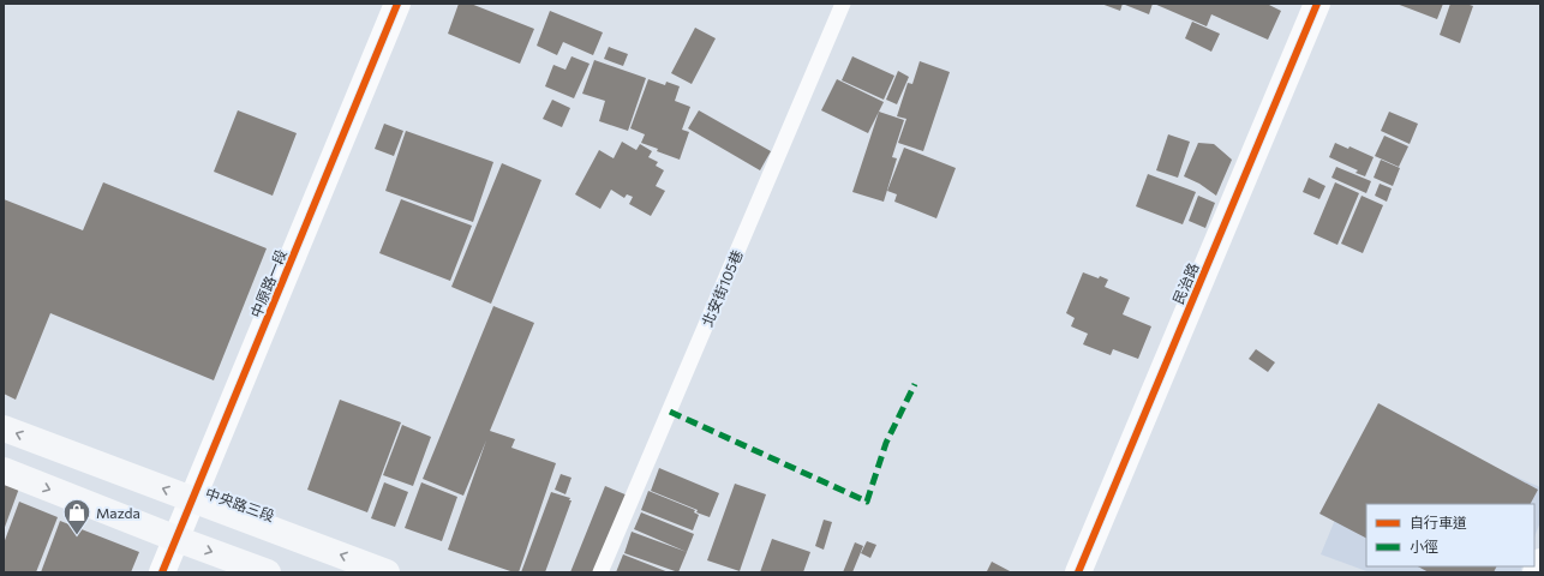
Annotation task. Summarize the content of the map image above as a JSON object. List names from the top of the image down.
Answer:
{
  "streets": {
    "street": ["中原路一段", "民治路", "中央路三段"],
    "lane": ["北安街105巷"]
  },
  "crossings": [
    ["中原路一段", "中央路三段"]
  ],
  "places": {
    "shop": ["Mazda"]
  },
  "legend": ["自行車道", "小徑"]
}
